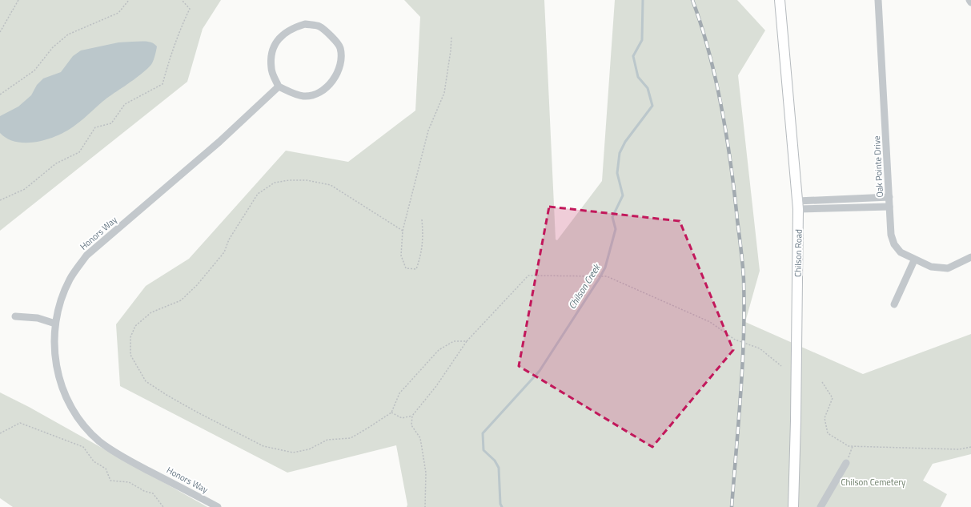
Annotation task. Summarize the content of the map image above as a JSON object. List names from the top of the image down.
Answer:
{
  "streets": {
    "main road": ["Chilson Road"],
    "street": ["Oak Pointe Drive", "Honors Way"]
  },
  "water": ["Chilson Creek"],
  "parks": ["Chilson Cemetery"]
}
